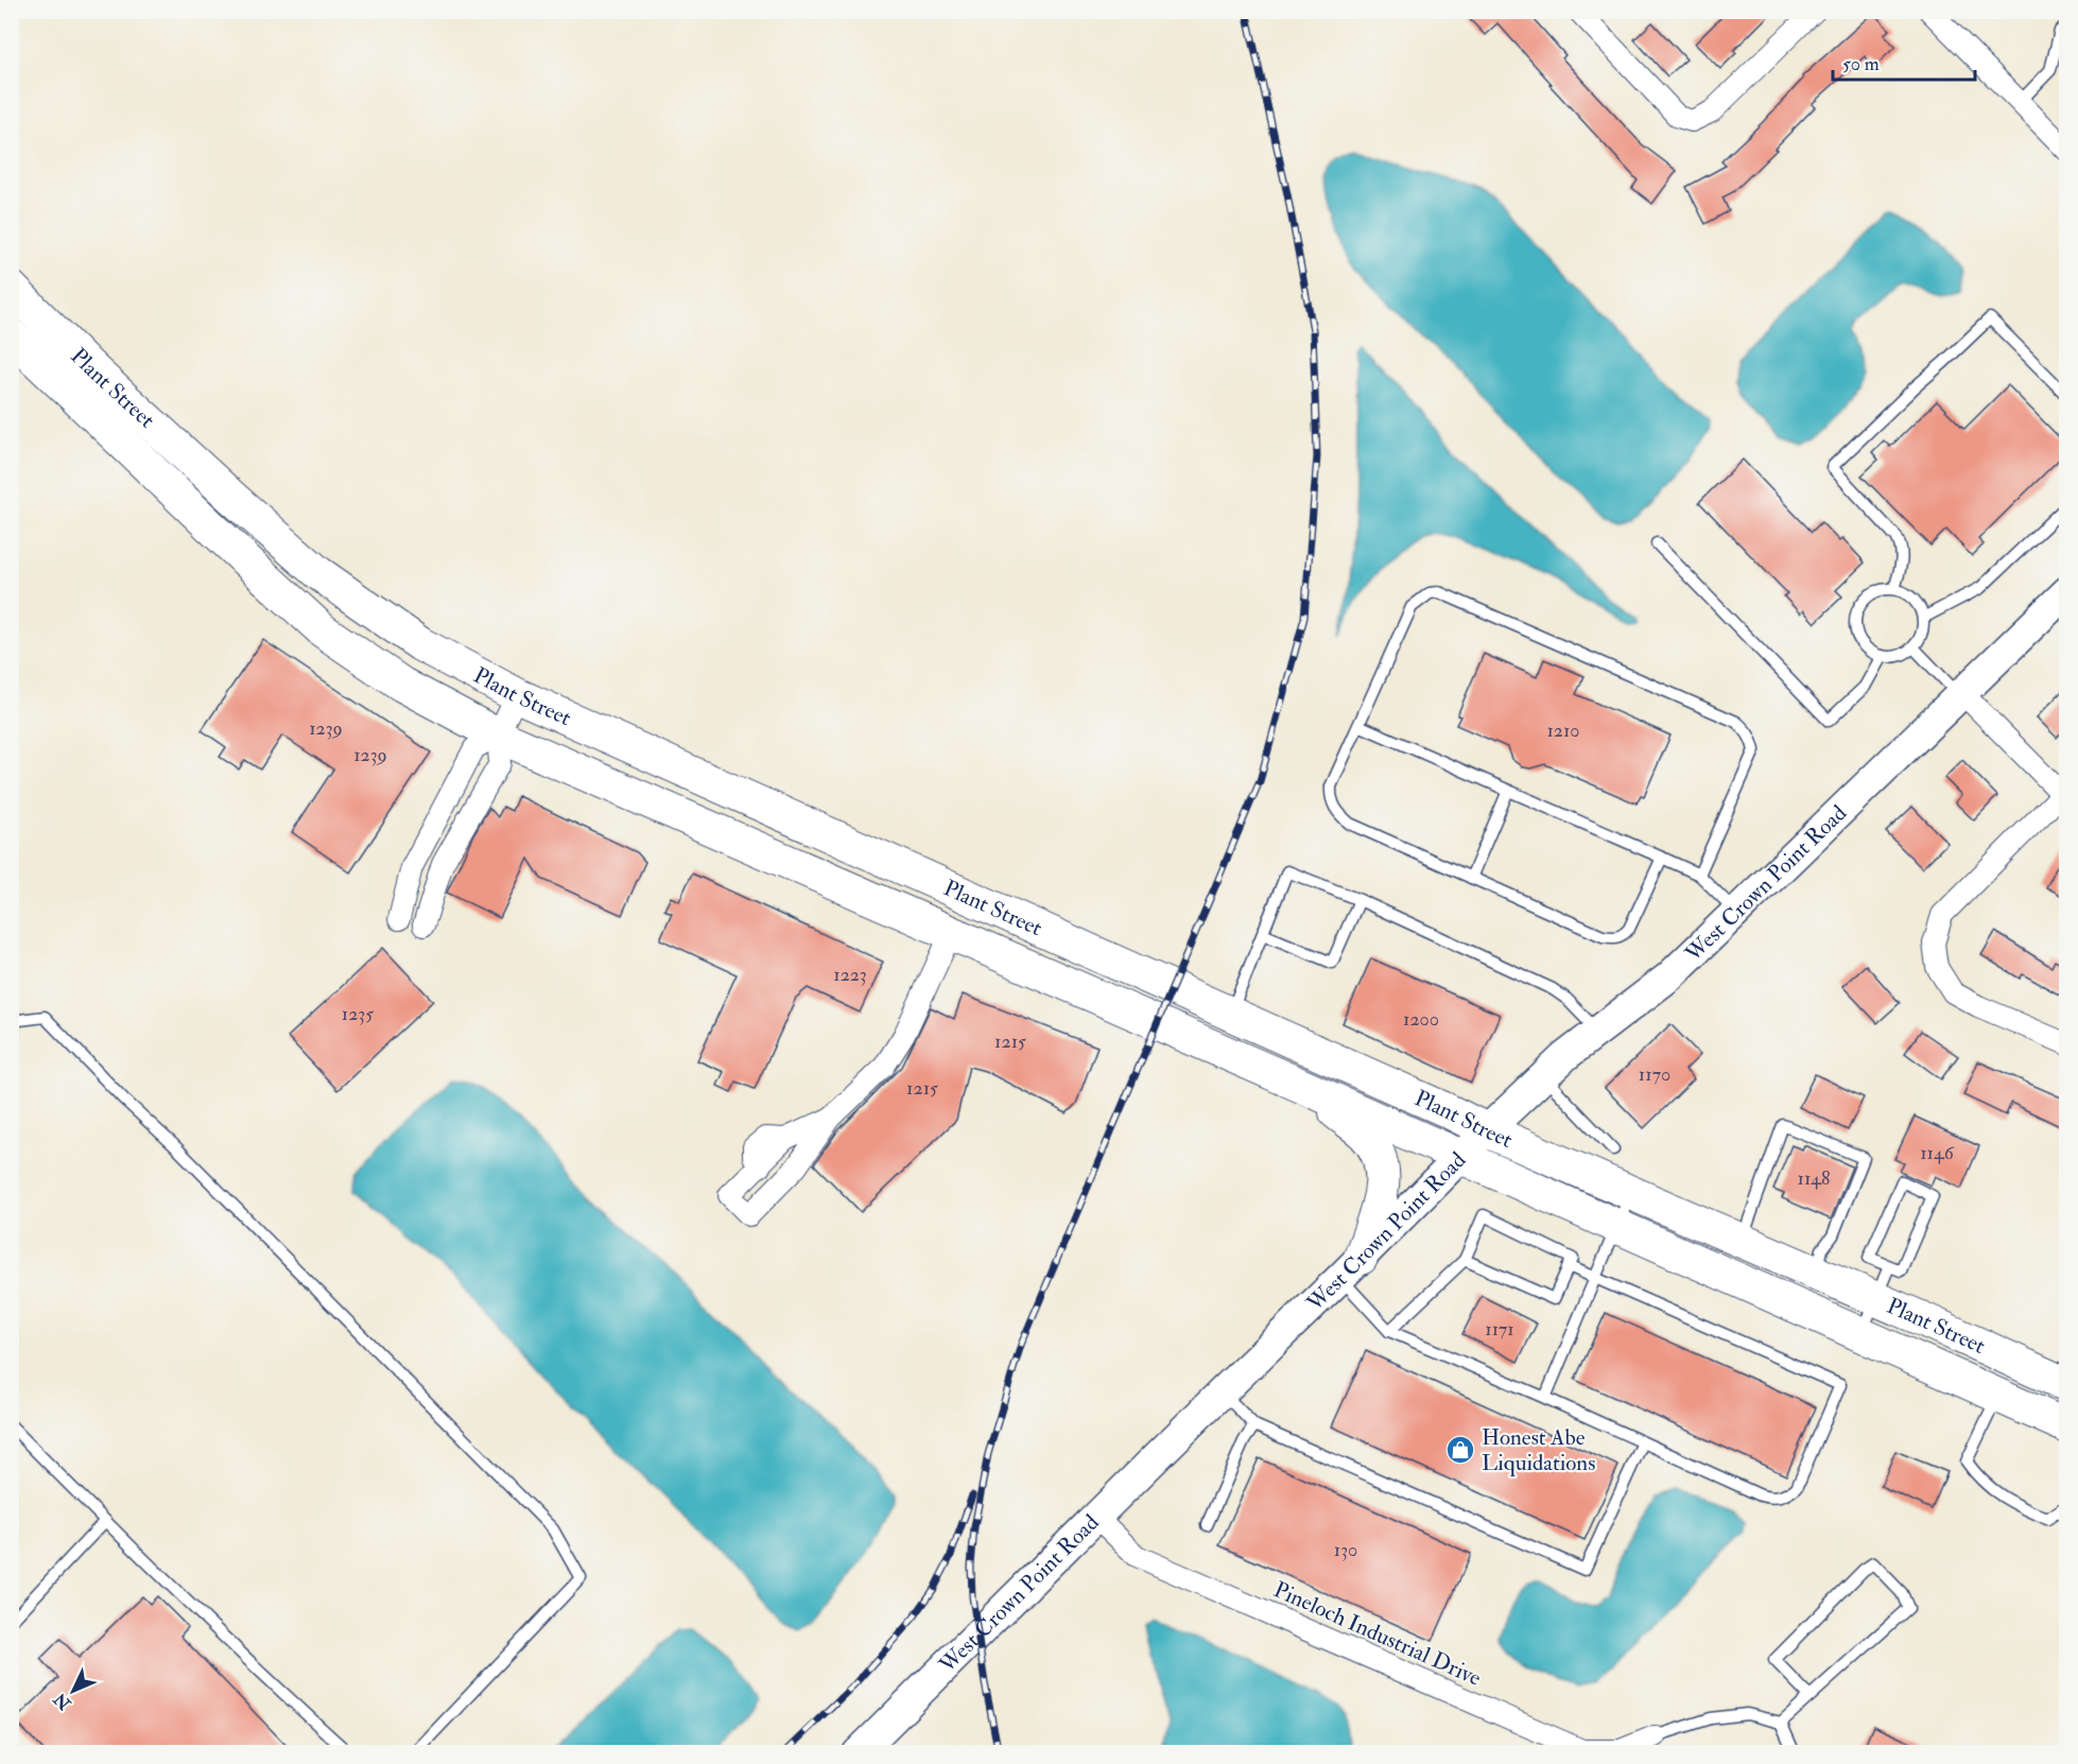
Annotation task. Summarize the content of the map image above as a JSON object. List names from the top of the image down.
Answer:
{
  "streets": {
    "main road": ["Plant Street"],
    "street": ["West Crown Point Road", "Pineloch Industrial Drive"]
  },
  "crossings": [
    ["Plant Street", "West Crown Point Road"],
    ["West Crown Point Road", "Pineloch Industrial Drive"]
  ],
  "places": {
    "shop": ["Honest Abe Liquidations"]
  },
  "house_numbers": [
    "1239",
    "1210",
    "1239",
    "1223",
    "1235",
    "1200",
    "1215",
    "1170",
    "1215",
    "1146",
    "1148",
    "1171",
    "130"
  ],
  "scale_bar": "50 m",
  "north": "bottom left"
}
